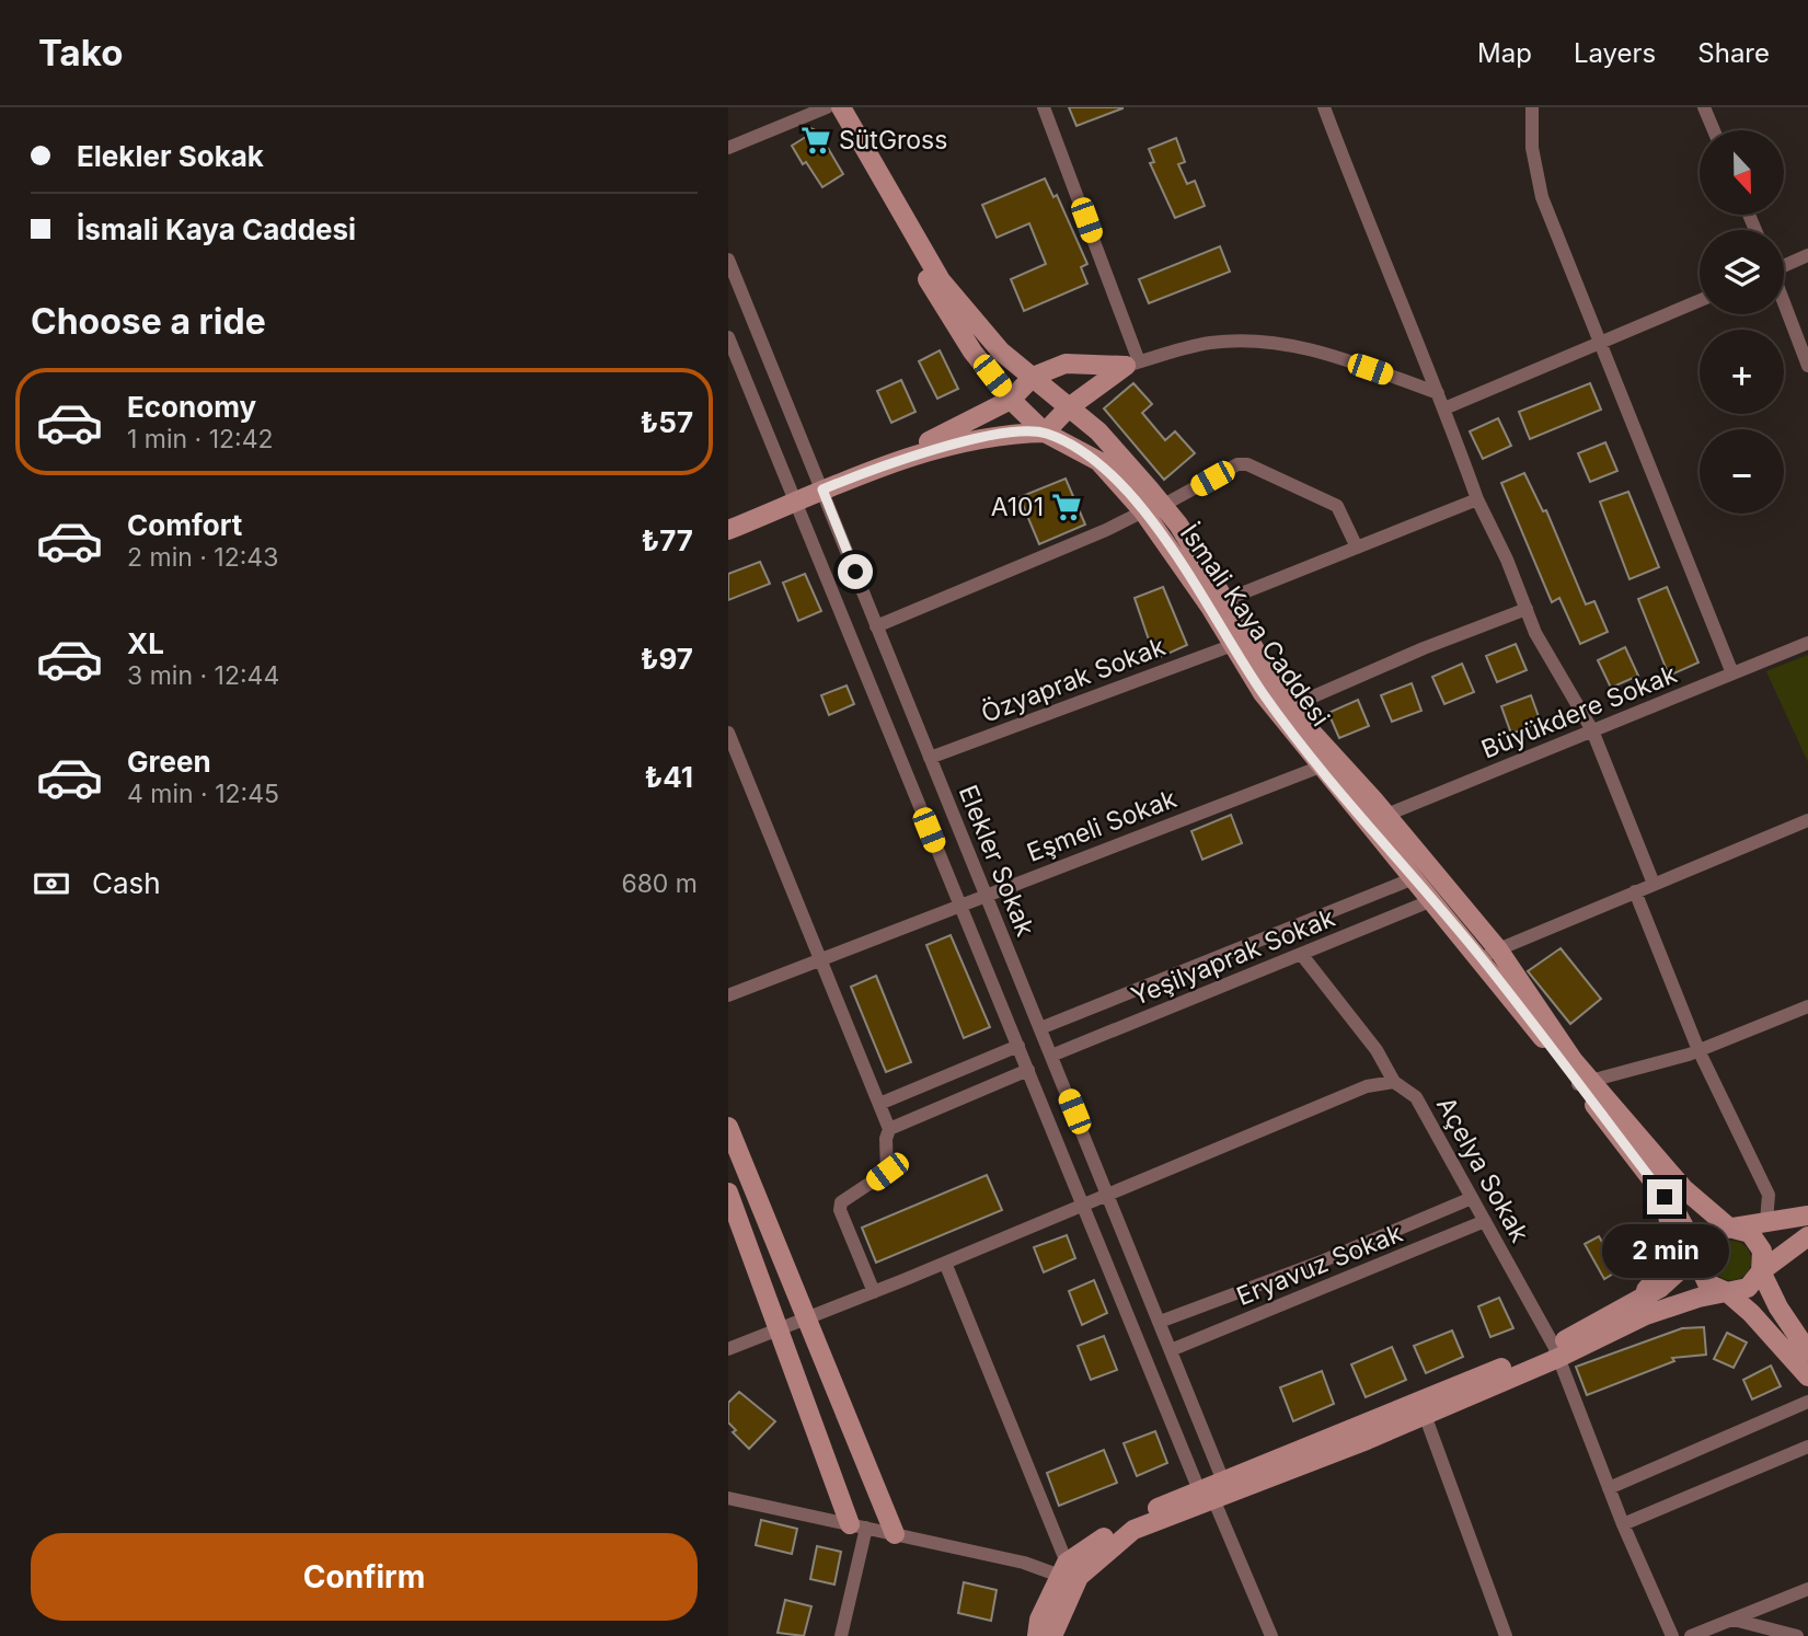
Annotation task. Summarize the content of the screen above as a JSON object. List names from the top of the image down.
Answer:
{
  "streets": {
    "street": [
      "İsmali Kaya Caddesi",
      "Özyaprak Sokak",
      "Büyükdere Sokak",
      "Eşmeli Sokak",
      "Elekler Sokak",
      "Yeşilyaprak Sokak",
      "Açelya Sokak",
      "Eryavuz Sokak"
    ]
  },
  "crossings": [
    ["İsmali Kaya Caddesi", "Özyaprak Sokak"],
    ["İsmali Kaya Caddesi", "Büyükdere Sokak"],
    ["İsmali Kaya Caddesi", "Eşmeli Sokak"],
    ["İsmali Kaya Caddesi", "Yeşilyaprak Sokak"],
    ["Özyaprak Sokak", "Elekler Sokak"],
    ["Eşmeli Sokak", "Elekler Sokak"],
    ["Elekler Sokak", "Yeşilyaprak Sokak"],
    ["Elekler Sokak", "Eryavuz Sokak"],
    ["Yeşilyaprak Sokak", "Açelya Sokak"],
    ["Açelya Sokak", "Eryavuz Sokak"]
  ],
  "places": {
    "supermarket": ["SütGross", "A101"]
  },
  "north": "bottom",
  "page": {
    "header": "Tako",
    "nav": ["Map", "Layers", "Share"],
    "banner": ["Elekler Sokak", "İsmali Kaya Caddesi"],
    "map_buttons": ["+", "−"],
    "heading": "Choose a ride",
    "list": [
      {
        "name": "Economy",
        "note": "1 min · 12:42",
        "value": "₺57"
      },
      {
        "name": "Comfort",
        "note": "2 min · 12:43",
        "value": "₺77"
      },
      {
        "name": "XL",
        "note": "3 min · 12:44",
        "value": "₺97"
      },
      {
        "name": "Green",
        "note": "4 min · 12:45",
        "value": "₺41"
      }
    ],
    "pay": ["Cash", "680 m"],
    "bubble": "2 min",
    "buttons": "Confirm"
  }
}
